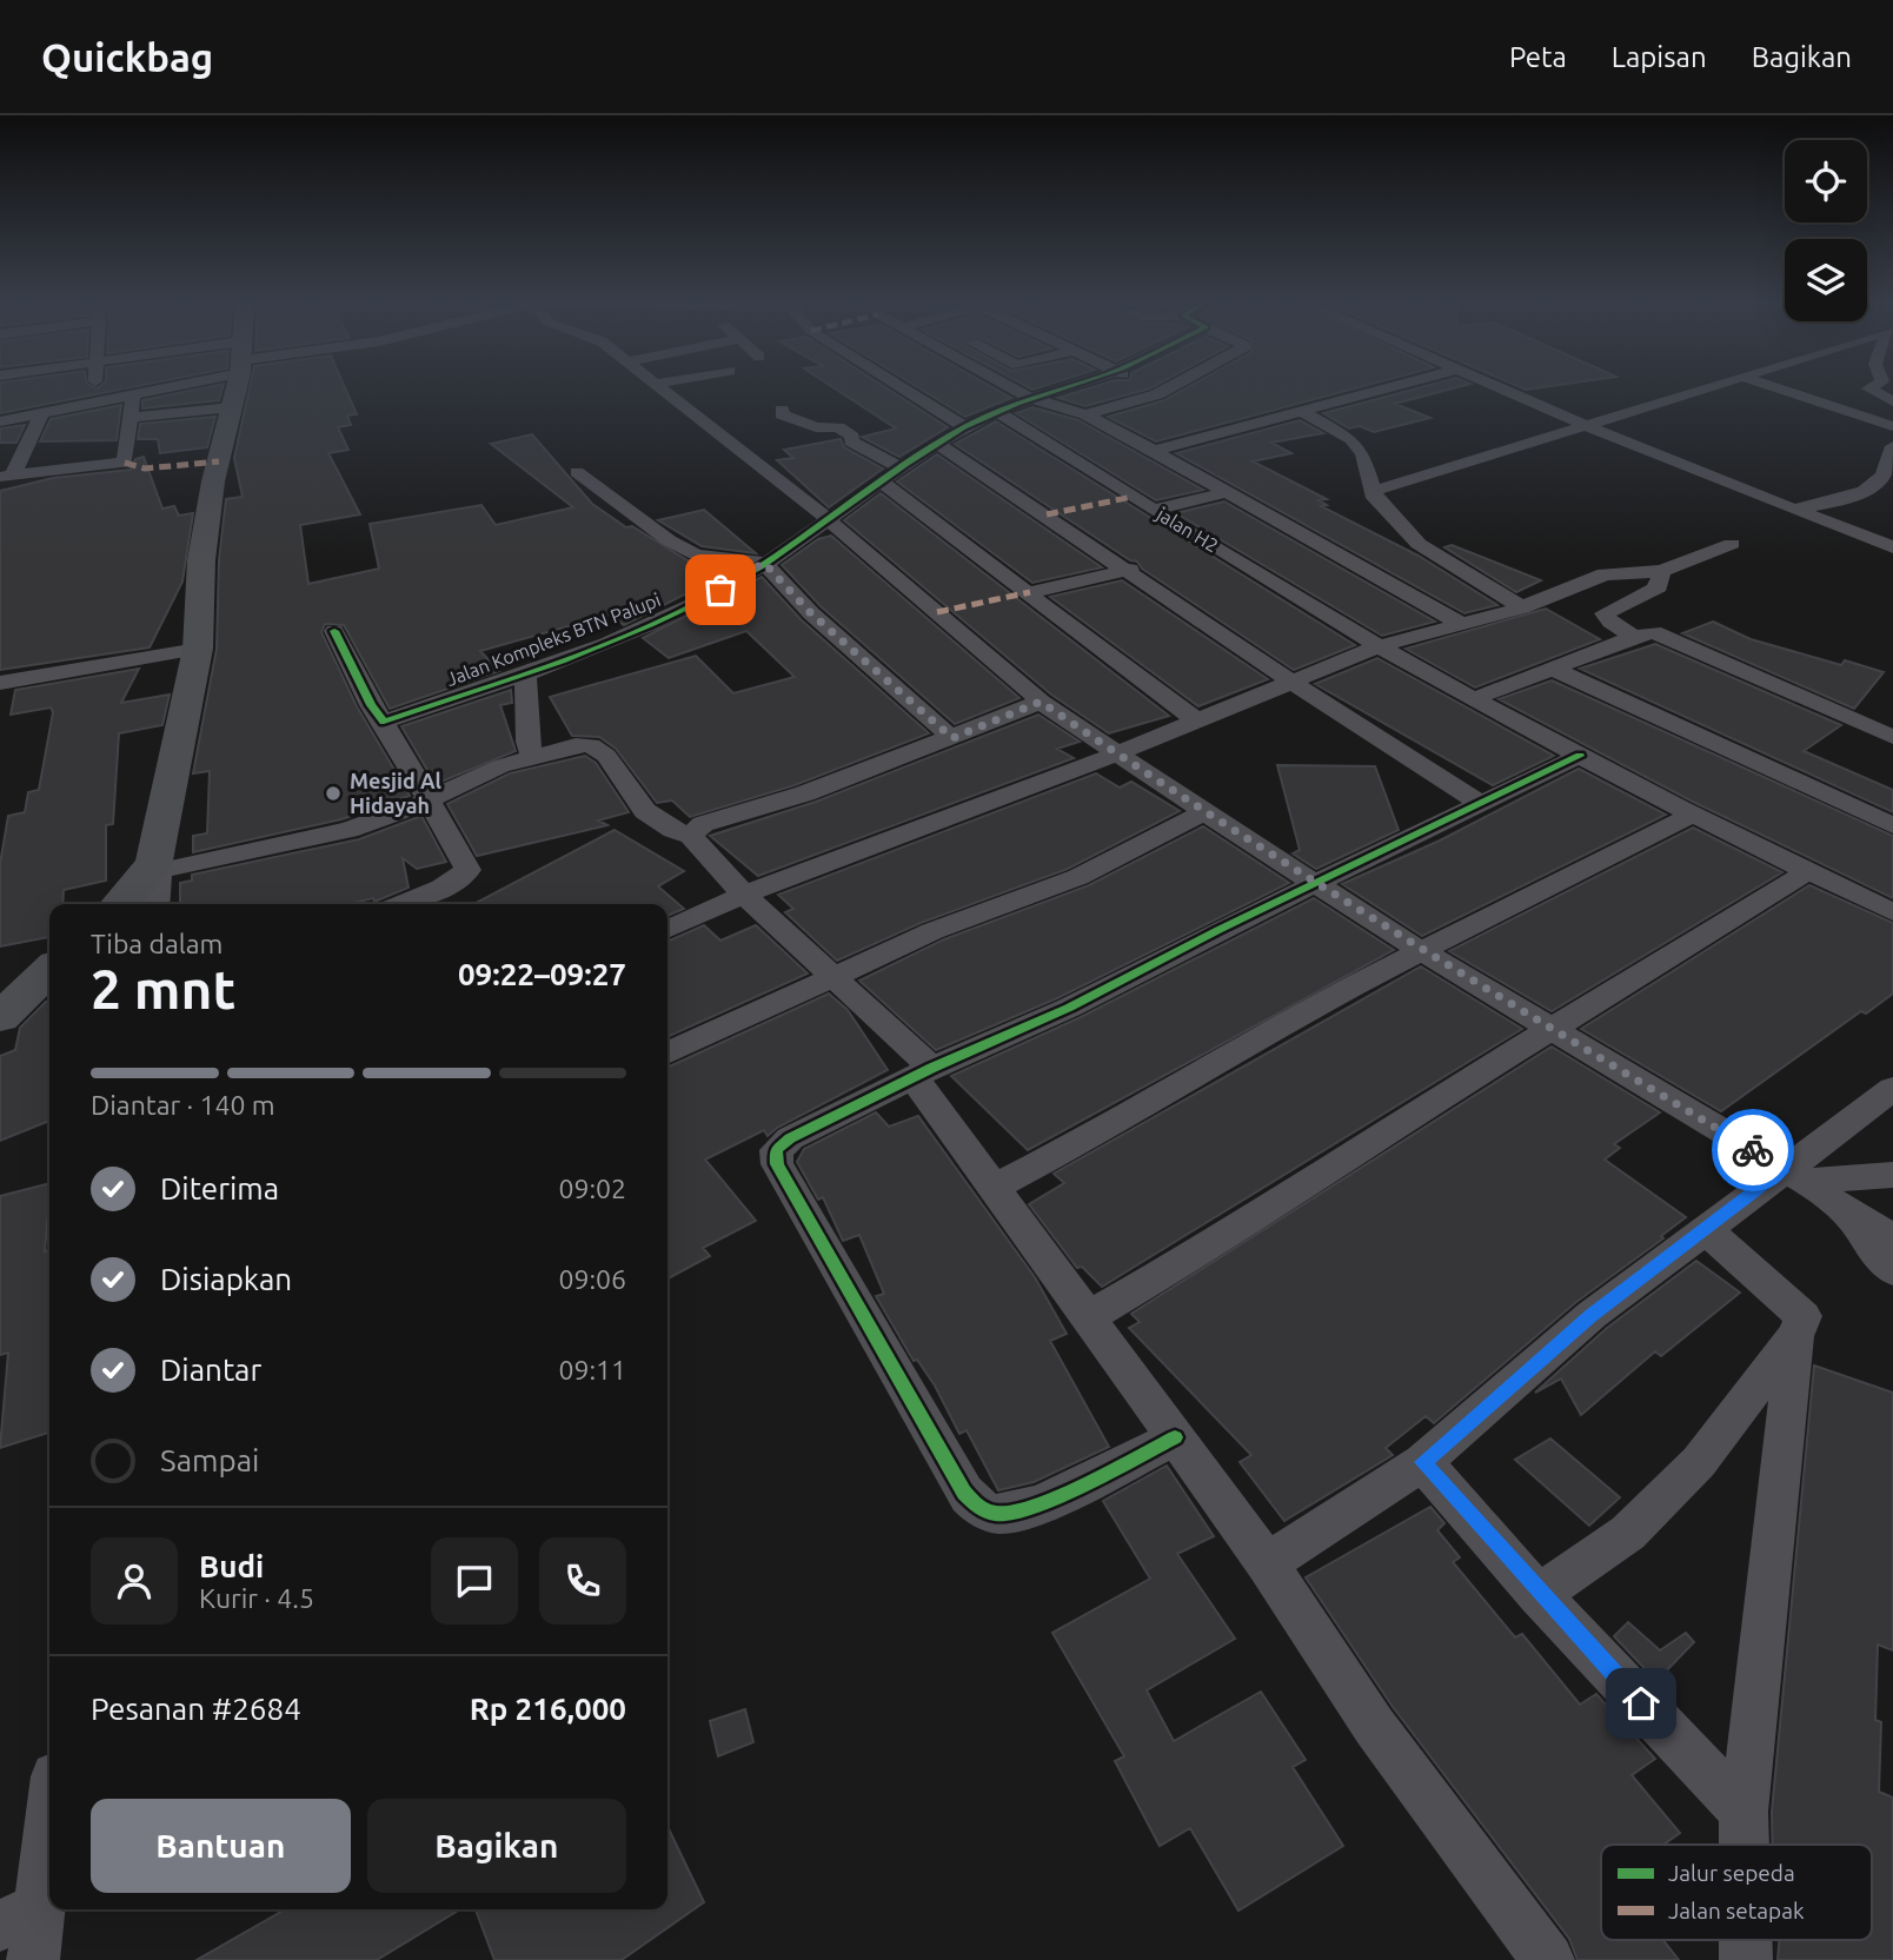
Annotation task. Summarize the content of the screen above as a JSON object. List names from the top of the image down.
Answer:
{
  "streets": {
    "street": ["jalan H2", "Jalan Kompleks BTN Palupi"]
  },
  "crossings": [
    ["jalan H2", "Jalan Kompleks BTN Palupi"]
  ],
  "places": ["Mesjid Al Hidayah"],
  "legend": ["Jalur sepeda", "Jalan setapak"],
  "page": {
    "header": "Quickbag",
    "nav": ["Peta", "Lapisan", "Bagikan"],
    "heading": ["2 mnt", "Tiba dalam", "09:22–09:27"],
    "panel": [
      "Budi",
      "Kurir · 4.5",
      "Pesanan #2684",
      "Rp 216,000"
    ],
    "bar": "Diantar · 140 m",
    "list": [
      ["Diterima", "09:02"],
      ["Disiapkan", "09:06"],
      ["Diantar", "09:11"],
      "Sampai"
    ],
    "buttons": ["Bantuan", "Bagikan"]
  }
}
